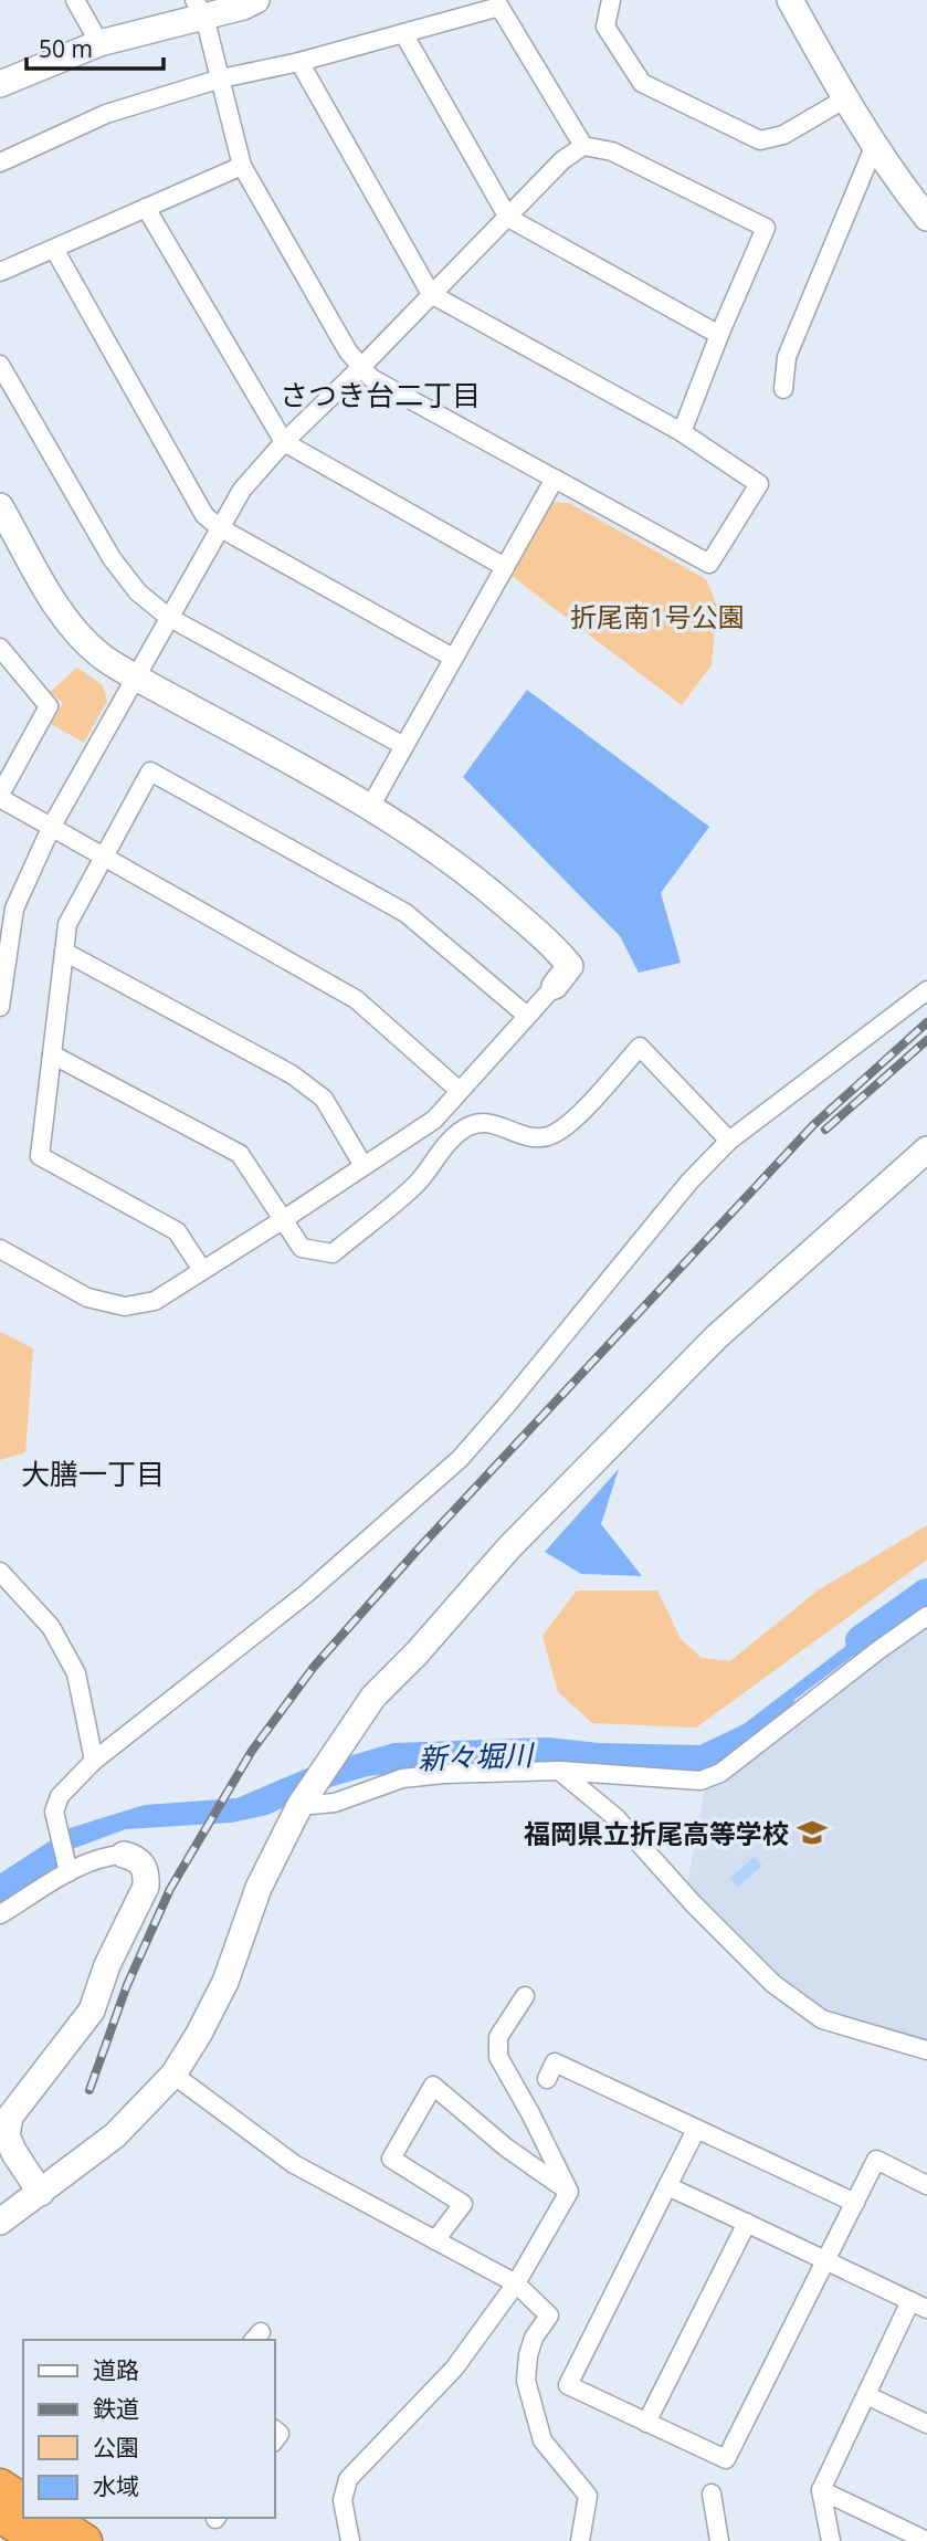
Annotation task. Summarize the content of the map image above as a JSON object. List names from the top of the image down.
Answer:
{
  "districts": ["さつき台二丁目", "大膳一丁目"],
  "water": ["新々堀川"],
  "parks": ["折尾南1号公園"],
  "places": {
    "school or university": ["福岡県立折尾高等学校"]
  },
  "legend": [
    "道路",
    "鉄道",
    "公園",
    "水域"
  ],
  "scale_bar": "50 m"
}
